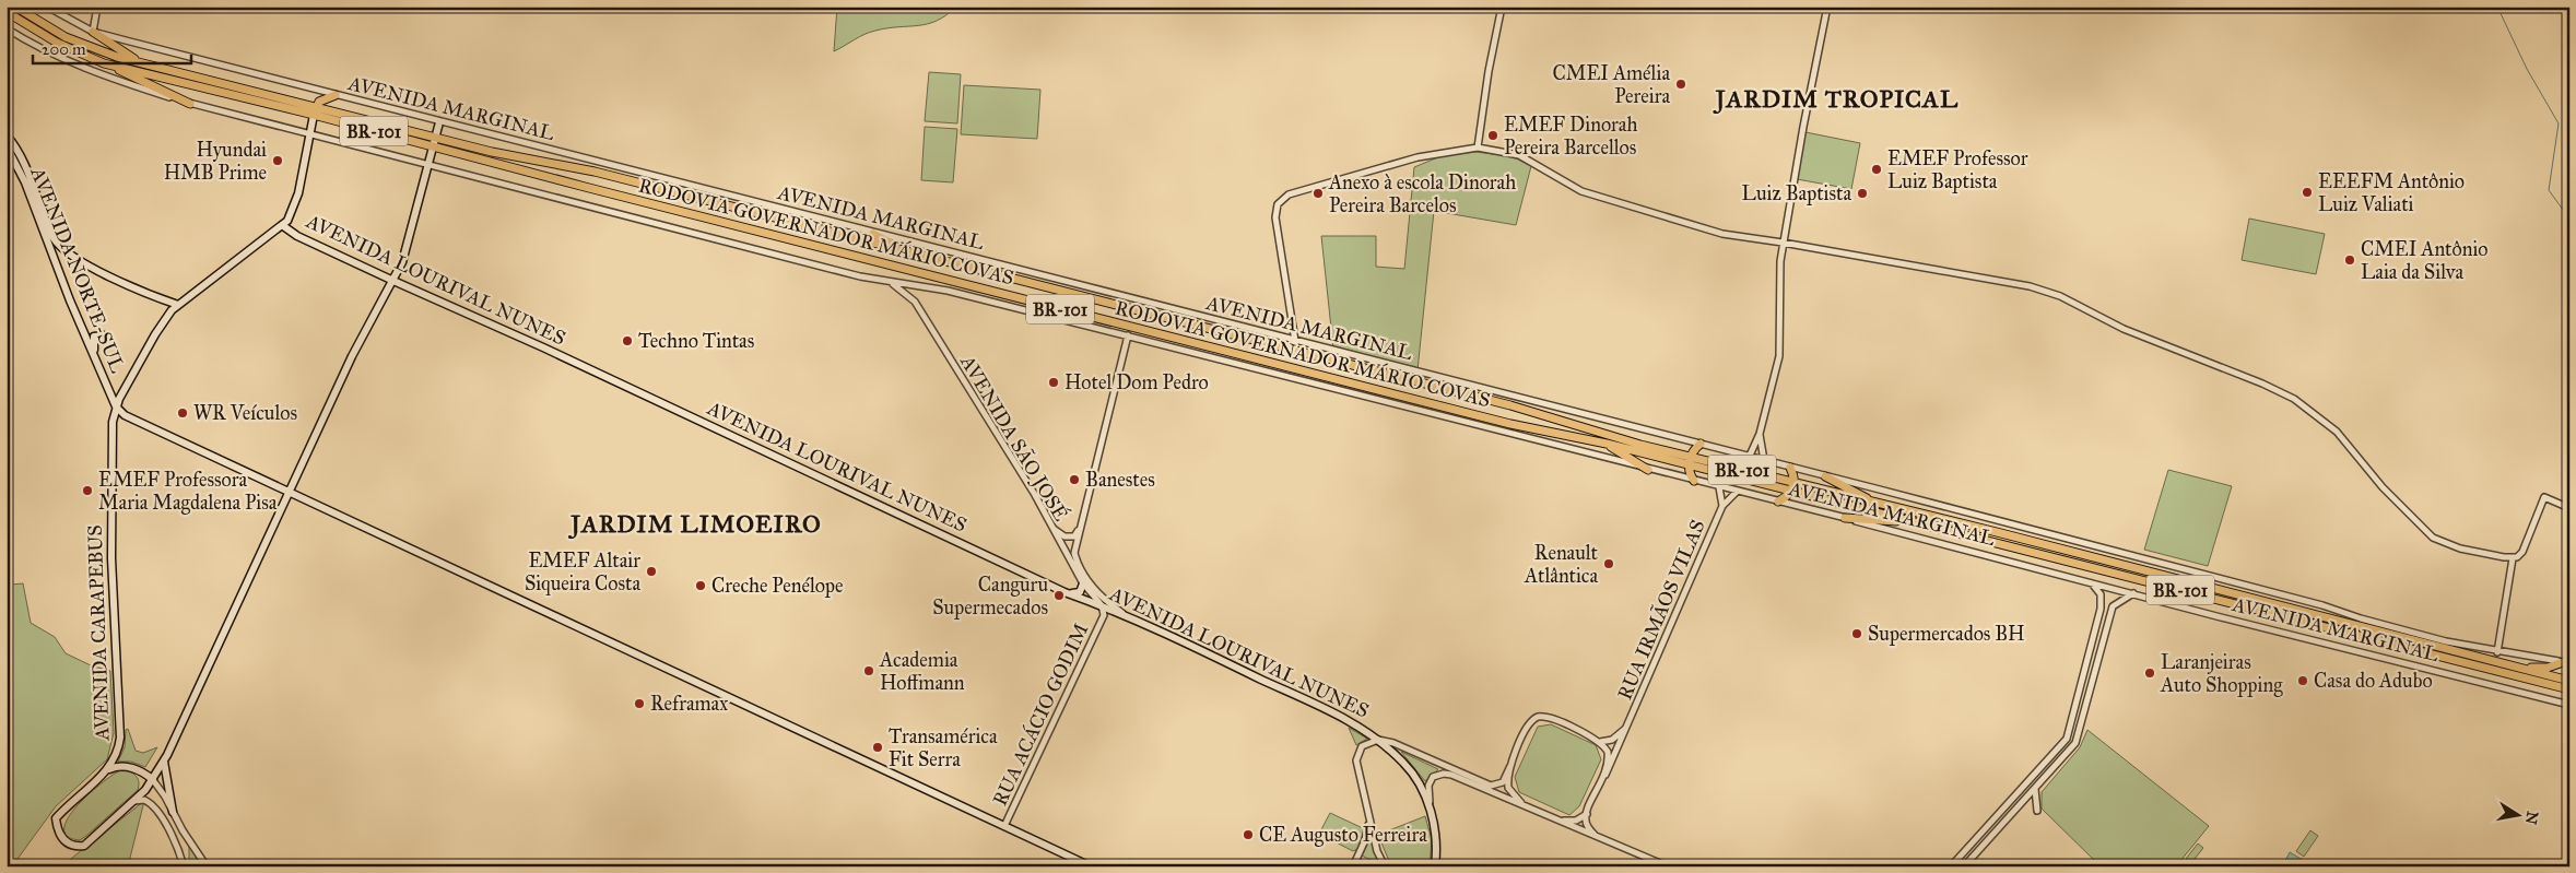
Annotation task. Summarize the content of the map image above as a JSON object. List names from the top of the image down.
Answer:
{
  "streets": {
    "main road": [
      "BR-101",
      "RODOVIA GOVERNADOR MÁRIO COVAS",
      "AVENIDA NORTE-SUL",
      "AVENIDA LOURIVAL NUNES",
      "AVENIDA CARAPEBUS"
    ],
    "street": [
      "AVENIDA MARGINAL",
      "AVENIDA SÃO JOSÉ",
      "RUA IRMÃOS VILAS",
      "RUA ACÁCIO GODIM"
    ]
  },
  "crossings": [
    ["AVENIDA MARGINAL", "AVENIDA SÃO JOSÉ"],
    ["AVENIDA MARGINAL", "RUA IRMÃOS VILAS"],
    ["AVENIDA NORTE-SUL", "AVENIDA CARAPEBUS"],
    ["AVENIDA LOURIVAL NUNES", "AVENIDA SÃO JOSÉ"],
    ["AVENIDA SÃO JOSÉ", "RUA ACÁCIO GODIM"]
  ],
  "districts": ["JARDIM TROPICAL", "JARDIM LIMOEIRO"],
  "places": [
    "CMEI Amélia Pereira",
    "EMEF Dinorah Pereira Barcellos",
    "Hyundai HMB Prime",
    "EMEF Professor Luiz Baptista",
    "EEEFM Antônio Luiz Valiati",
    "Anexo à escola Dinorah Pereira Barcelos",
    "Luiz Baptista",
    "CMEI Antônio Laia da Silva",
    "Techno Tintas",
    "Hotel Dom Pedro",
    "WR Veículos",
    "Banestes",
    "EMEF Professora Maria Magdalena Pisa",
    "Renault Atlântica",
    "EMEF Altair Siqueira Costa",
    "Creche Penélope",
    "Canguru Supermecados",
    "Supermercados BH",
    "Academia Hoffmann",
    "Laranjeiras Auto Shopping",
    "Casa do Adubo",
    "Reframax",
    "Transamérica Fit Serra",
    "CE Augusto Ferreira"
  ],
  "scale_bar": "200 m",
  "north": "right"
}
